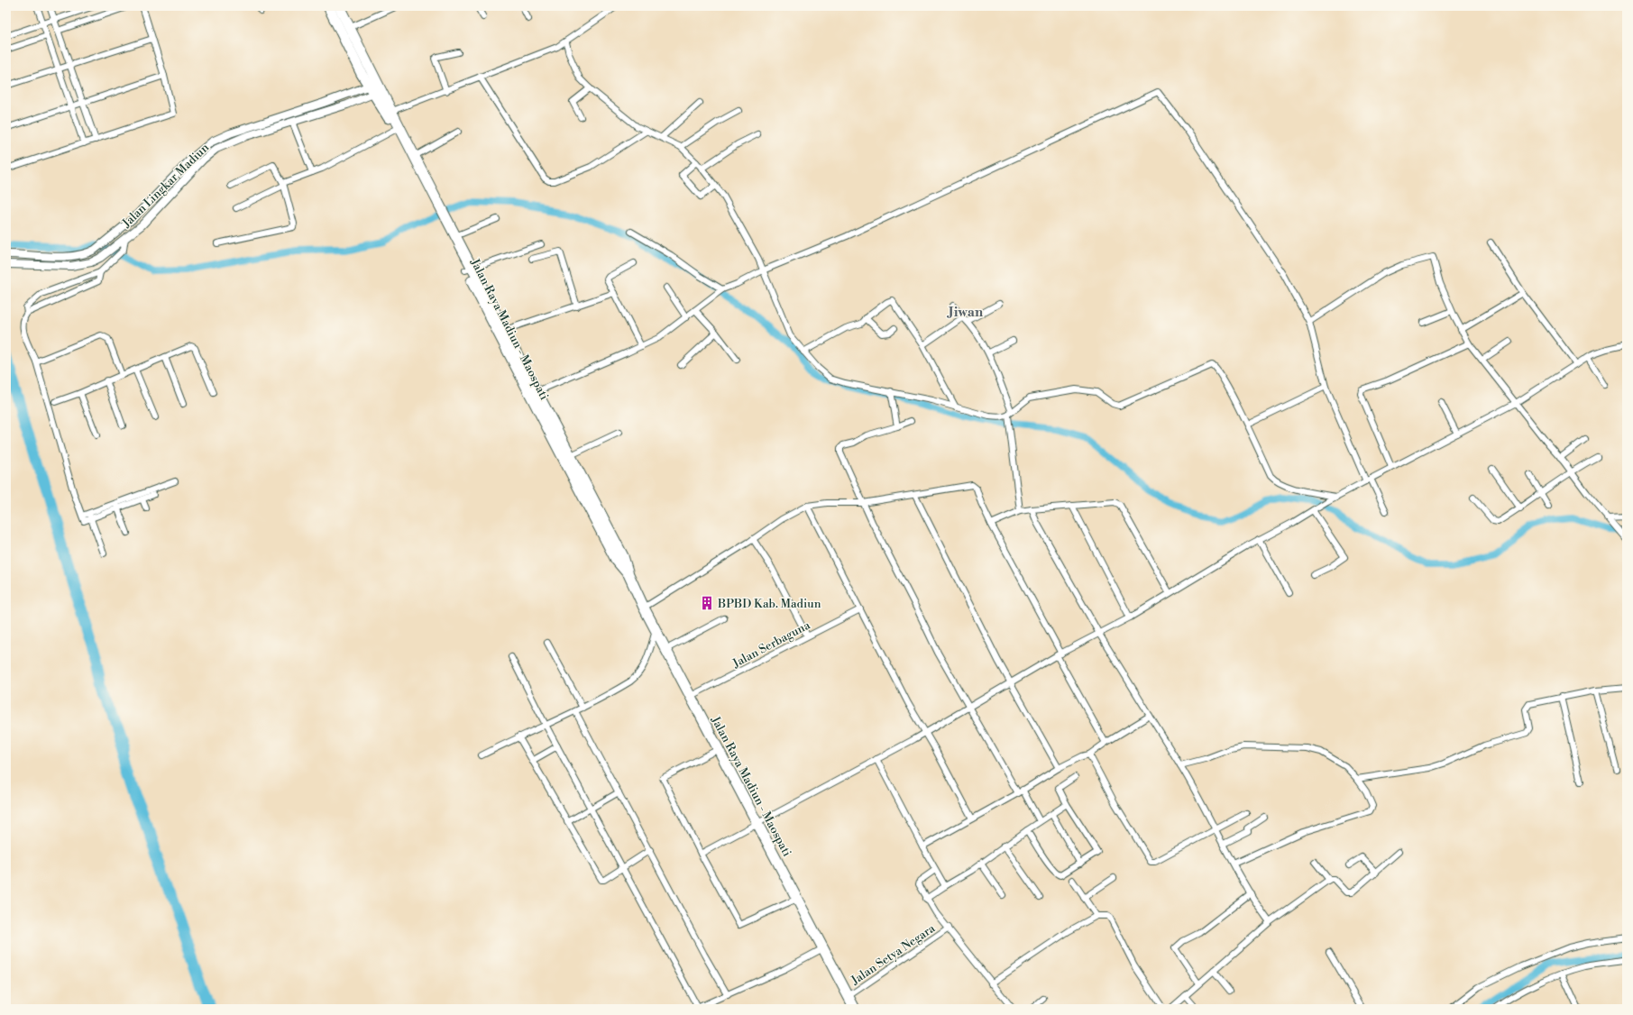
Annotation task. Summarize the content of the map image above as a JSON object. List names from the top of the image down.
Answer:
{
  "streets": {
    "highway": ["Jalan Raya Madiun - Maospati"],
    "main road": ["Jalan Lingkar Madiun"],
    "street": ["Jalan Serbaguna", "Jalan Setya Negara"]
  },
  "crossings": [
    ["Jalan Lingkar Madiun", "Jalan Raya Madiun - Maospati"],
    ["Jalan Raya Madiun - Maospati", "Jalan Serbaguna"],
    ["Jalan Raya Madiun - Maospati", "Jalan Setya Negara"]
  ],
  "districts": ["Jiwan"],
  "places": {
    "building": ["BPBD Kab. Madiun"]
  }
}
